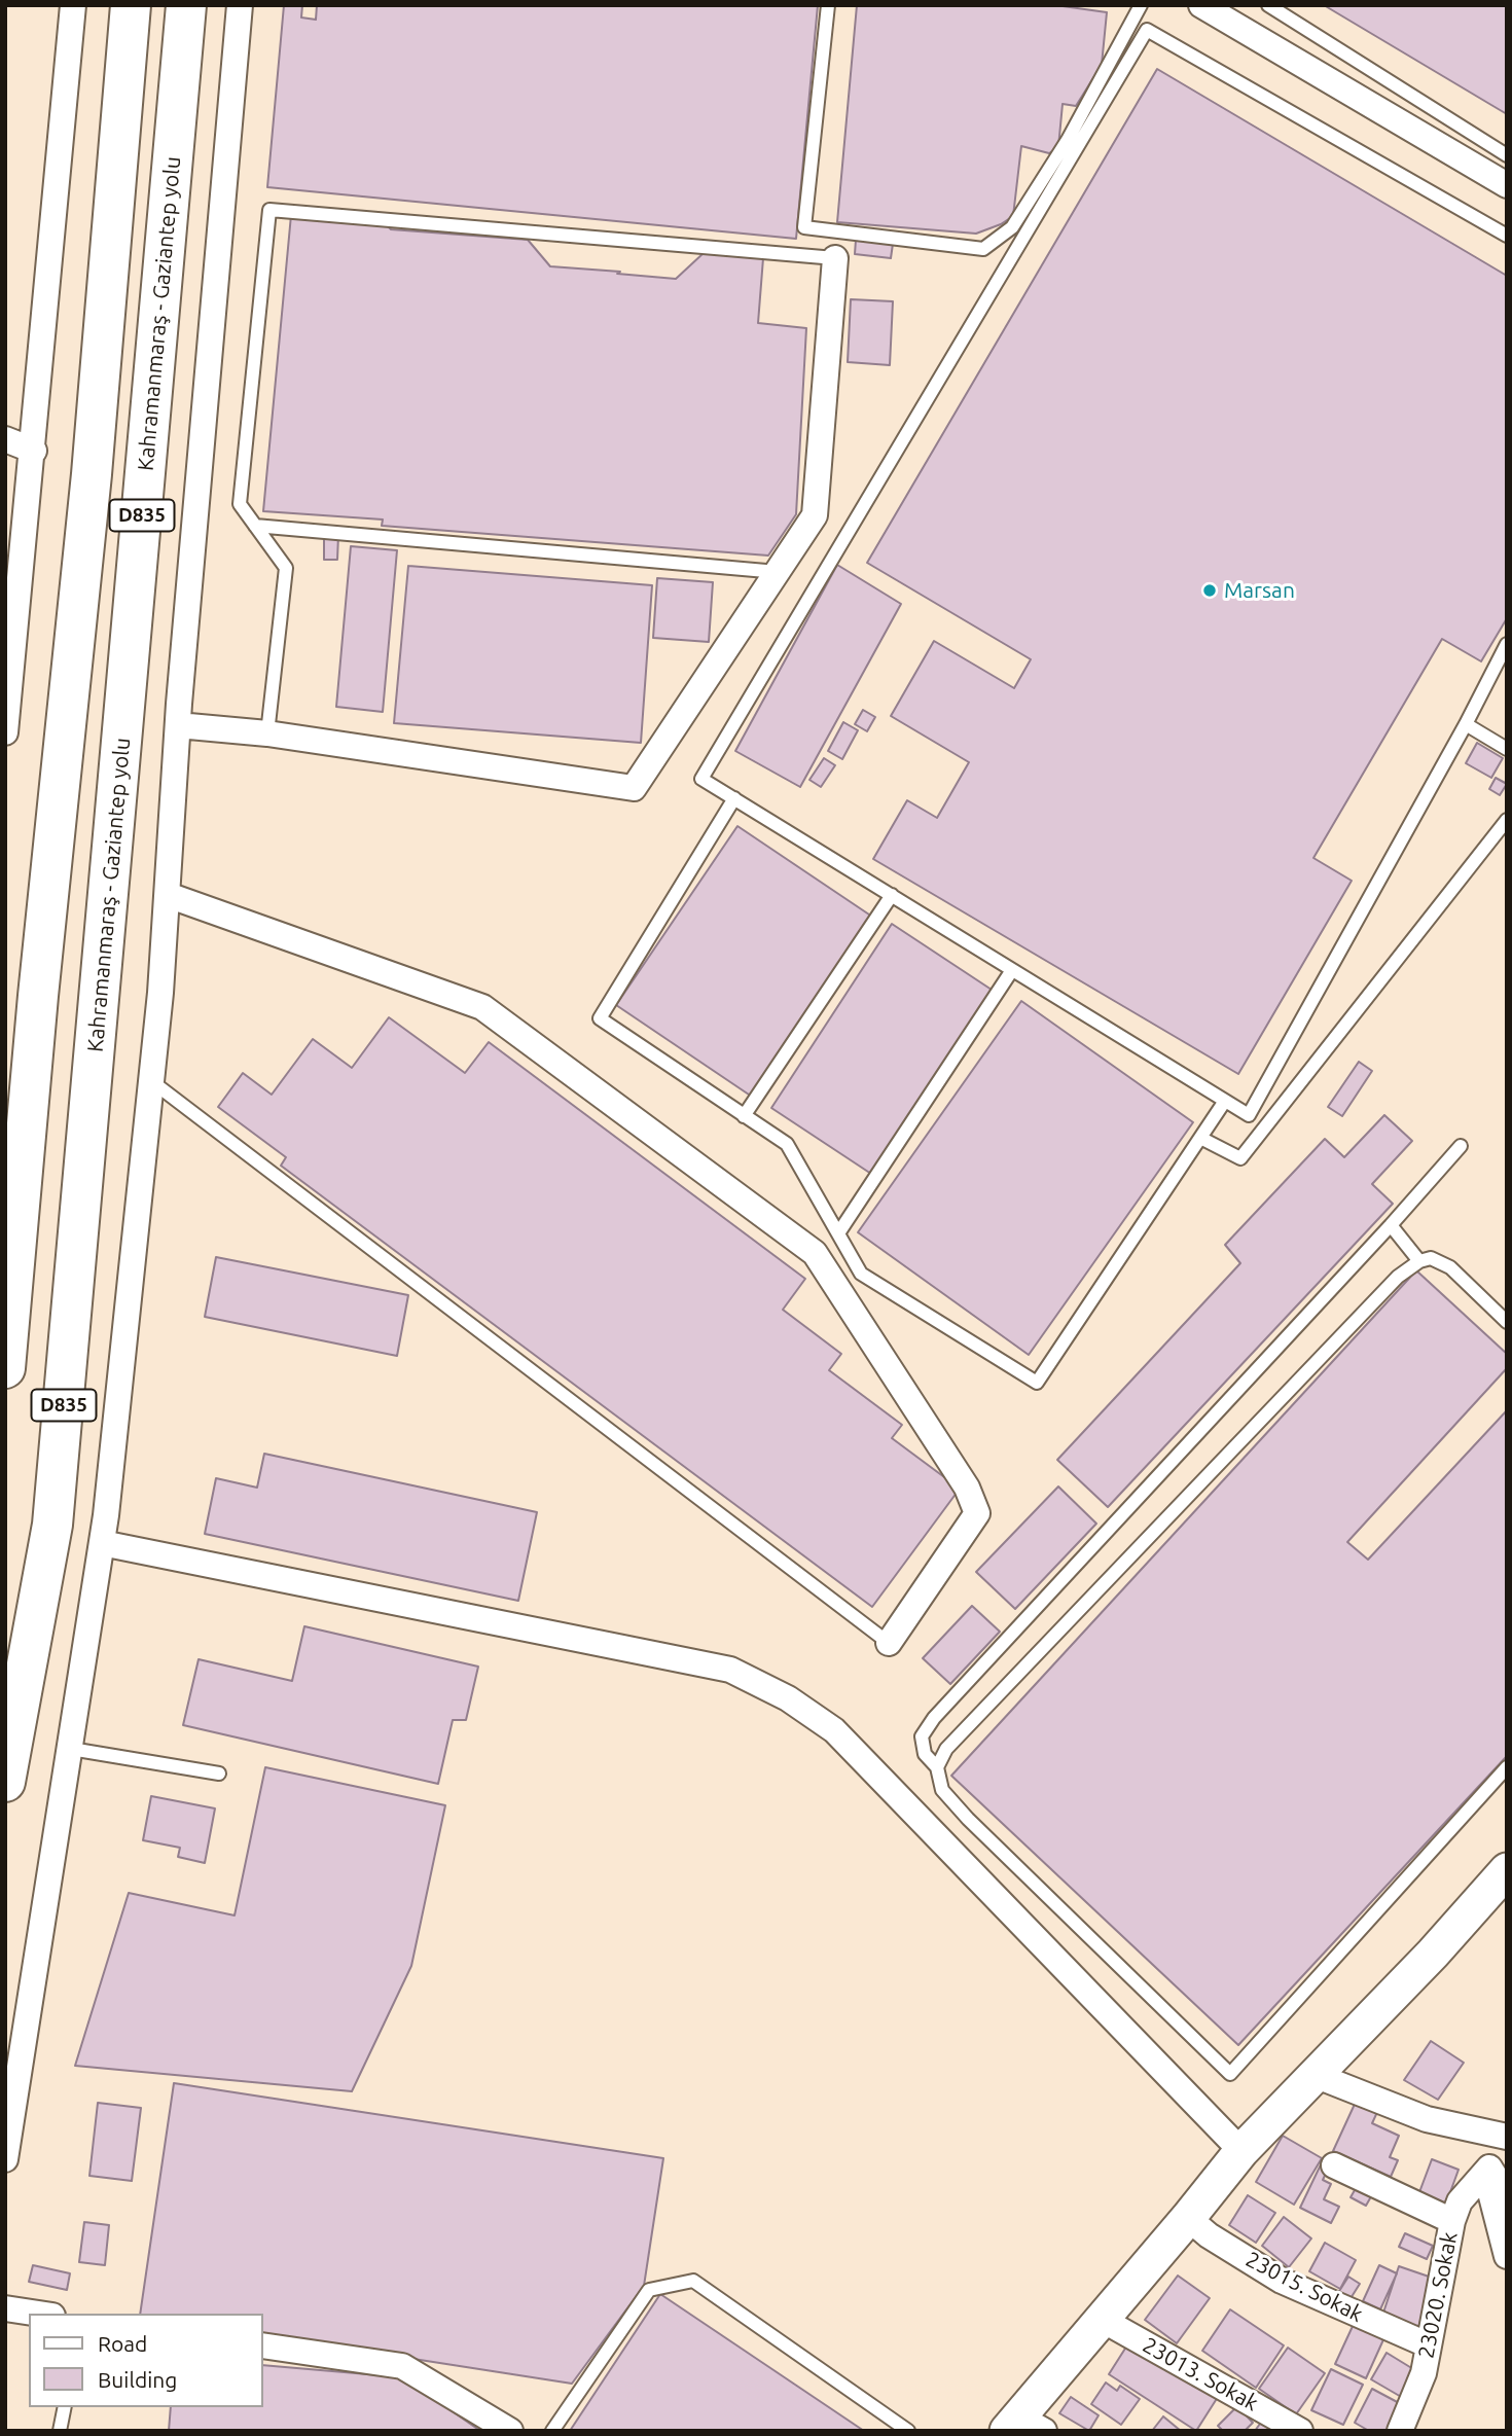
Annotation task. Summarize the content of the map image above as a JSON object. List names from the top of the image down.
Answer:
{
  "streets": {
    "highway": ["Kahramanmaraş - Gaziantep yolu", "D835"],
    "street": ["23015. Sokak", "23020. Sokak", "23013. Sokak"]
  },
  "crossings": [
    ["23015. Sokak", "23020. Sokak"]
  ],
  "places": ["Marsan"],
  "legend": ["Road", "Building"]
}
